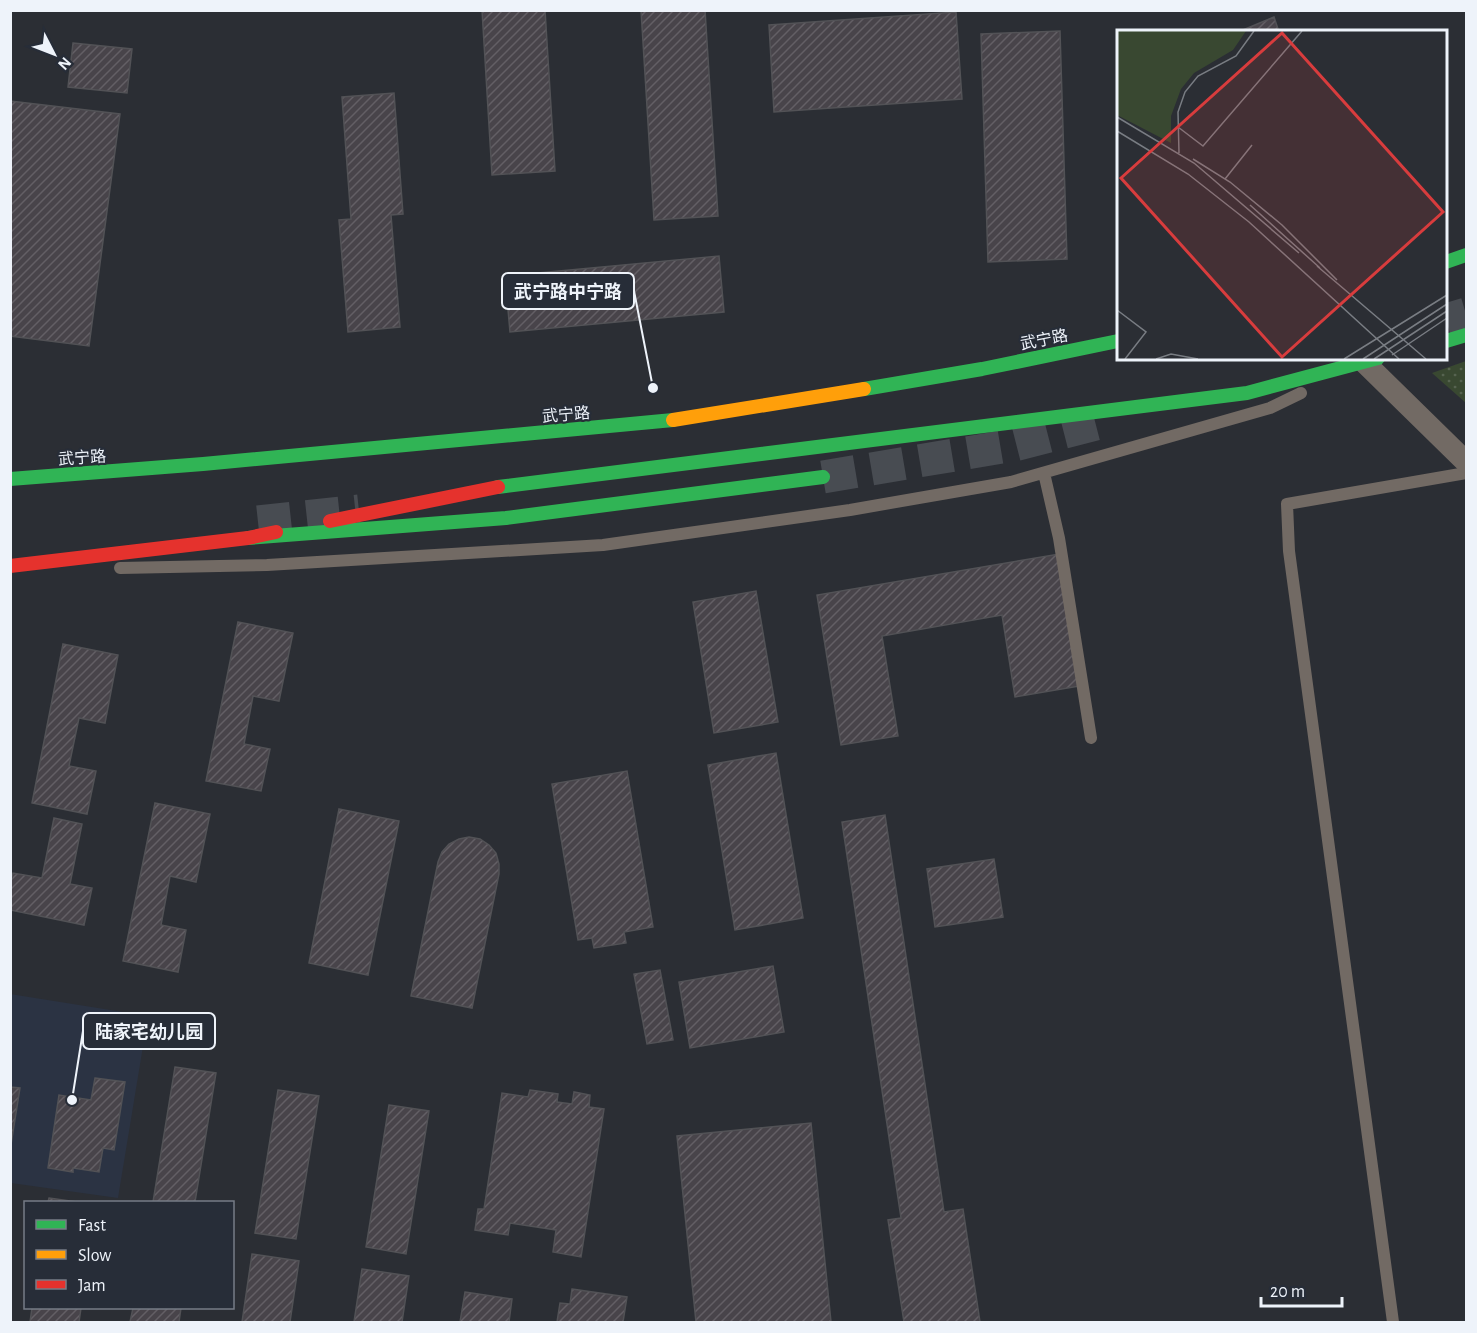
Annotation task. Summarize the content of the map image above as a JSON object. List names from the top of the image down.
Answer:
{
  "streets": {
    "main road": ["武宁路"]
  },
  "places": ["武宁路中宁路", "陆家宅幼儿园"],
  "legend": ["Fast", "Slow", "Jam"],
  "scale_bar": "20 m",
  "north": "bottom right"
}
